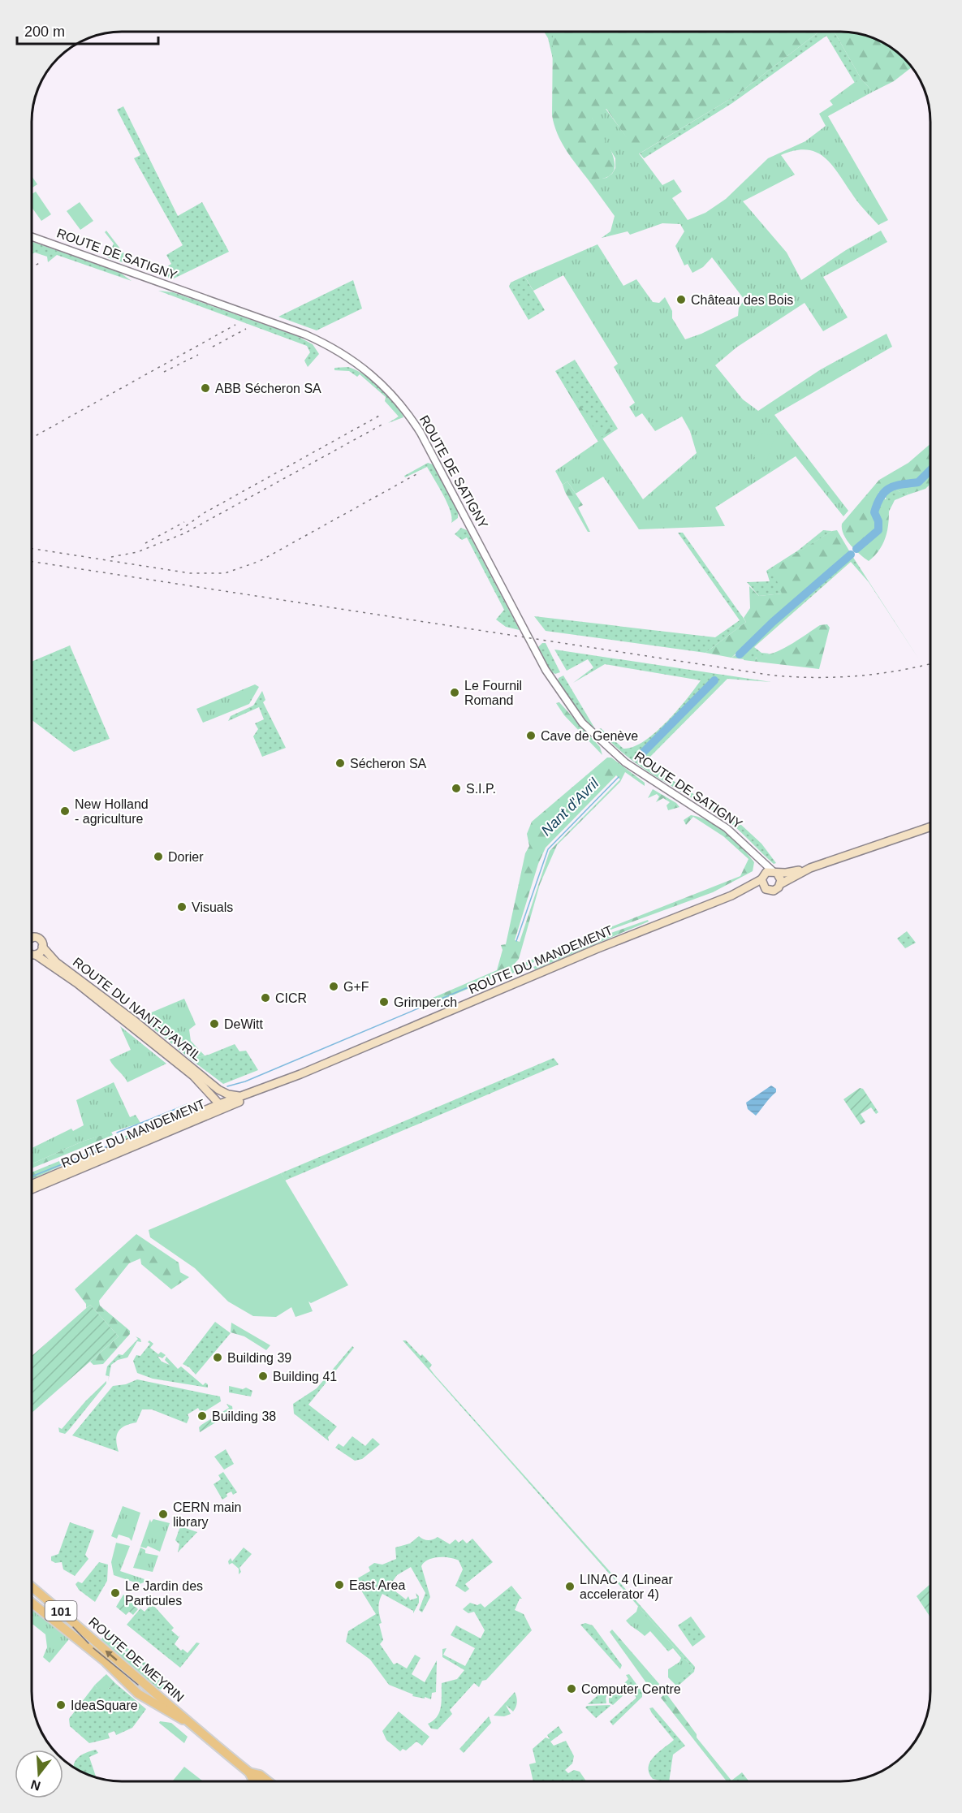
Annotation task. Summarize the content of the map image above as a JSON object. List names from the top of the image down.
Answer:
{
  "streets": {
    "main road": [
      "ROUTE DU MANDEMENT",
      "ROUTE DU NANT-D'AVRIL",
      "101",
      "ROUTE DE MEYRIN"
    ],
    "street": ["ROUTE DE SATIGNY"]
  },
  "crossings": [
    ["ROUTE DE SATIGNY", "ROUTE DU MANDEMENT"],
    ["ROUTE DU MANDEMENT", "ROUTE DU NANT-D'AVRIL"]
  ],
  "water": ["Nant d'Avril"],
  "places": [
    "Château des Bois",
    "ABB Sécheron SA",
    "Le Fournil Romand",
    "Cave de Genève",
    "Sécheron SA",
    "S.I.P.",
    "New Holland - agriculture",
    "Dorier",
    "Visuals",
    "G+F",
    "CICR",
    "Grimper.ch",
    "DeWitt",
    "Building 39",
    "Building 41",
    "Building 38",
    "CERN main library",
    "East Area",
    "LINAC 4 (Linear accelerator 4)",
    "Le Jardin des Particules",
    "Computer Centre",
    "IdeaSquare"
  ],
  "scale_bar": "200 m",
  "north": "bottom"
}
